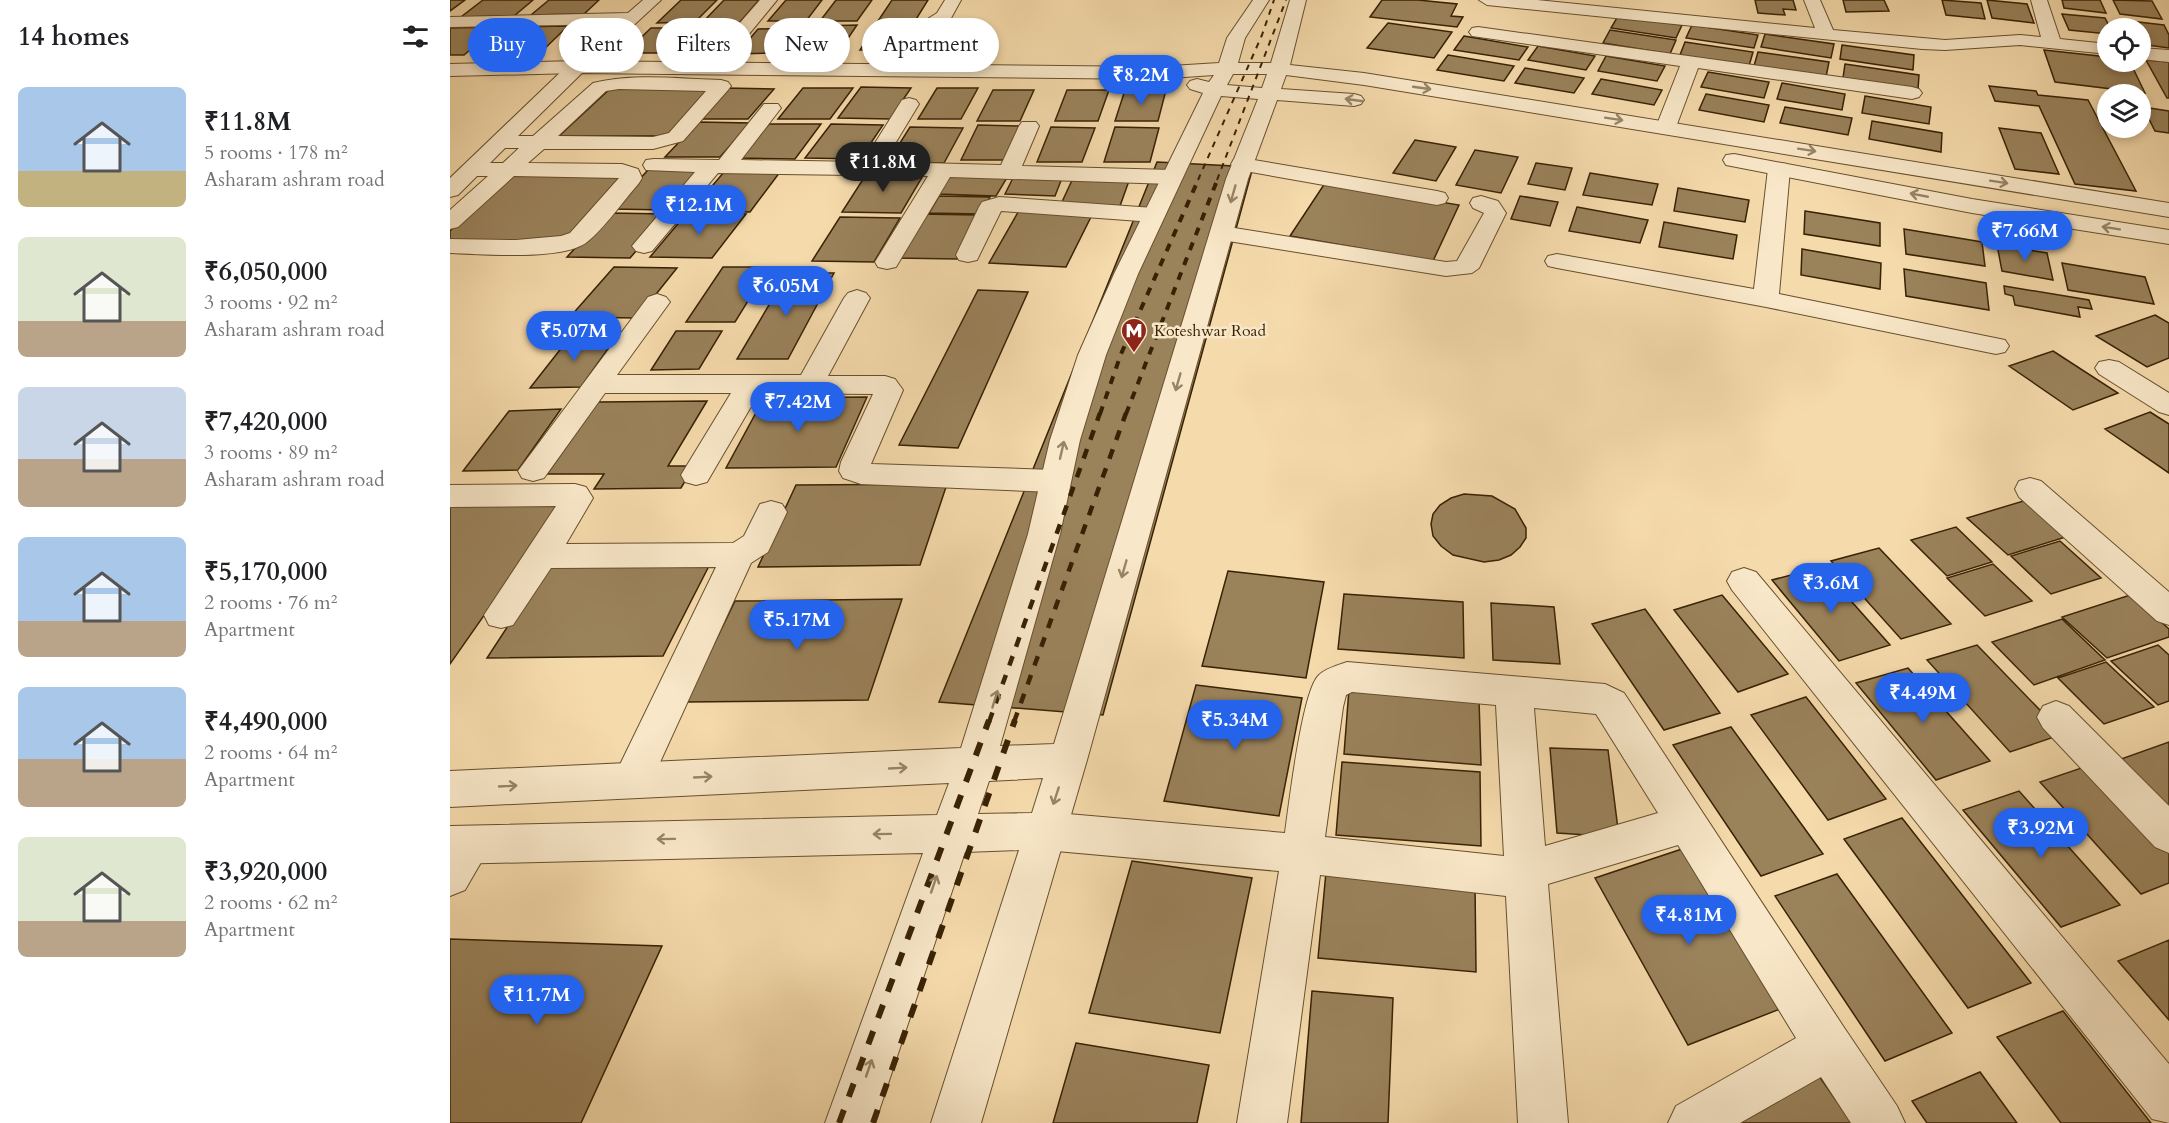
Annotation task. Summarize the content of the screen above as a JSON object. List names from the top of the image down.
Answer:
{
  "places": {
    "metro station": ["Koteshwar Road"]
  },
  "page": {
    "heading": "14 homes",
    "chip": [
      "Buy",
      "Rent",
      "Filters",
      "New",
      "Apartment"
    ],
    "price": [
      "₹8.2M",
      "₹11.8M",
      "₹12.1M",
      "₹7.66M",
      "₹6.05M",
      "₹5.07M",
      "₹7.42M",
      "₹3.6M",
      "₹5.17M",
      "₹4.49M",
      "₹5.34M",
      "₹3.92M",
      "₹4.81M",
      "₹11.7M"
    ],
    "list": [
      {
        "name": "₹11.8M",
        "note": "5 rooms · 178 m² · Asharam ashram road"
      },
      {
        "name": "₹6,050,000",
        "note": "3 rooms · 92 m² · Asharam ashram road"
      },
      {
        "name": "₹7,420,000",
        "note": "3 rooms · 89 m² · Asharam ashram road"
      },
      {
        "name": "₹5,170,000",
        "note": "2 rooms · 76 m² · Apartment"
      },
      {
        "name": "₹4,490,000",
        "note": "2 rooms · 64 m² · Apartment"
      },
      {
        "name": "₹3,920,000",
        "note": "2 rooms · 62 m² · Apartment"
      }
    ]
  }
}
